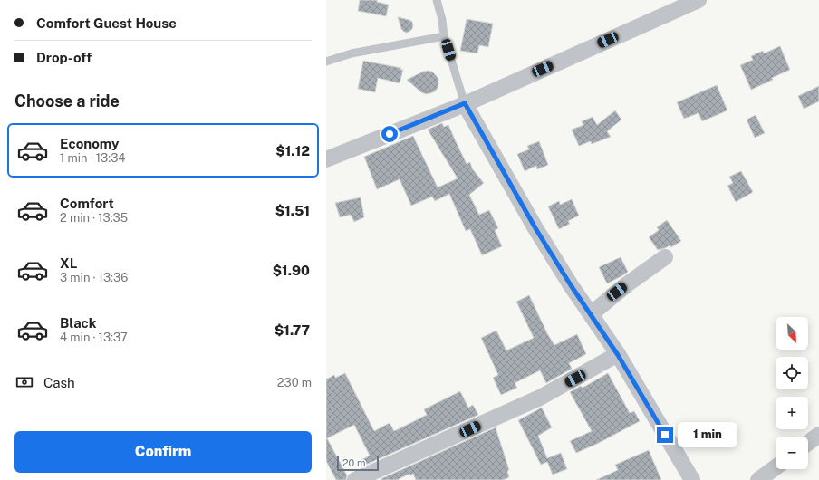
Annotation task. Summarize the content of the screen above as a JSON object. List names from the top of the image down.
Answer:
{
  "scale_bar": "20 m",
  "north": "bottom right",
  "page": {
    "banner": ["Comfort Guest House", "Drop-off"],
    "heading": "Choose a ride",
    "list": [
      {
        "name": "Economy",
        "note": "1 min · 13:34",
        "value": "$1.12"
      },
      {
        "name": "Comfort",
        "note": "2 min · 13:35",
        "value": "$1.51"
      },
      {
        "name": "XL",
        "note": "3 min · 13:36",
        "value": "$1.90"
      },
      {
        "name": "Black",
        "note": "4 min · 13:37",
        "value": "$1.77"
      }
    ],
    "map_buttons": ["+", "−"],
    "pay": ["Cash", "230 m"],
    "bubble": "1 min",
    "buttons": "Confirm",
    "scale": "20 m"
  }
}
